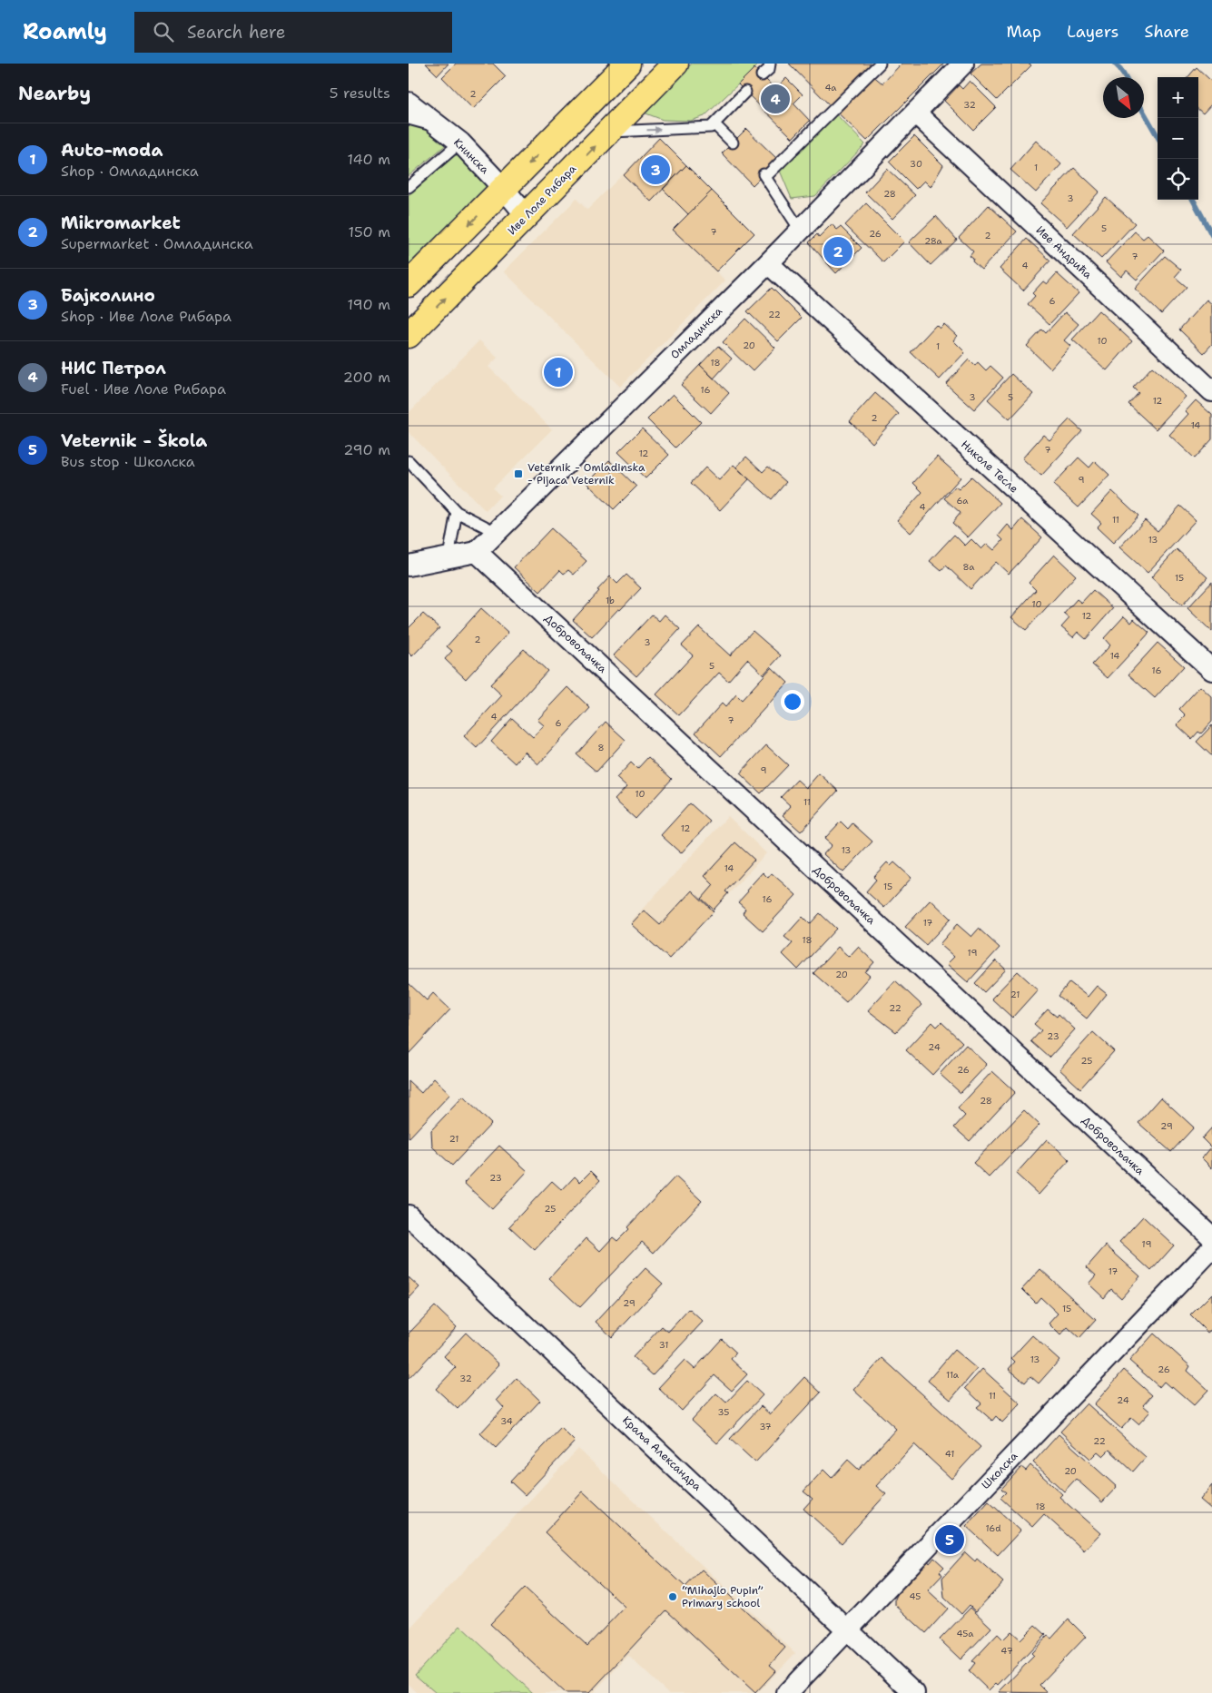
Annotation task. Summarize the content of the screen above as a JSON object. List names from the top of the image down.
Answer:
{
  "streets": {
    "main road": ["Иве Лоле Рибара"],
    "street": [
      "Книнска",
      "Иве Андрића",
      "Омладинска",
      "Николе Тесле",
      "Добровољачка",
      "Краља Александра",
      "Школска"
    ]
  },
  "crossings": [
    ["Книнска", "Иве Лоле Рибара"],
    ["Иве Андрића", "Омладинска"],
    ["Омладинска", "Николе Тесле"],
    ["Омладинска", "Добровољачка"],
    ["Краља Александра", "Школска"]
  ],
  "places": {
    "transit": ["Veternik - Omladinska - Pijaca Veternik"],
    "other": ["“Mihajlo Pupin” Primary school"]
  },
  "house_numbers": [
    "4a",
    "2",
    "32",
    "30",
    "1",
    "28",
    "3",
    "5",
    "7",
    "26",
    "2",
    "28a",
    "7",
    "4",
    "6",
    "22",
    "10",
    "20",
    "1",
    "18",
    "16",
    "3",
    "5",
    "12",
    "2",
    "14",
    "7",
    "12",
    "9",
    "6a",
    "4",
    "11",
    "13",
    "8a",
    "15",
    "1b",
    "10",
    "12",
    "2",
    "3",
    "14",
    "5",
    "16",
    "4",
    "7",
    "6",
    "8",
    "9",
    "10",
    "11",
    "12",
    "13",
    "14",
    "15",
    "16",
    "17",
    "18",
    "19",
    "20",
    "21",
    "22",
    "23",
    "24",
    "25",
    "26",
    "28",
    "29",
    "21",
    "23",
    "25",
    "19",
    "17",
    "29",
    "15",
    "31",
    "13",
    "26",
    "11a",
    "32",
    "11",
    "24",
    "35",
    "34",
    "37",
    "22",
    "41",
    "20",
    "18",
    "16d",
    "45",
    "45a",
    "47"
  ],
  "north": "bottom right",
  "page": {
    "header": "Roamly",
    "search": "Search here",
    "nav": ["Map", "Layers", "Share"],
    "heading": ["Nearby", "5 results"],
    "map_buttons": ["+", "−"],
    "pins": [
      "4",
      "3",
      "2",
      "1",
      "5"
    ],
    "list": [
      {
        "mark": "1",
        "name": "Auto-moda",
        "note": "Shop · Омладинска",
        "value": "140 m"
      },
      {
        "mark": "2",
        "name": "Mikromarket",
        "note": "Supermarket · Омладинска",
        "value": "150 m"
      },
      {
        "mark": "3",
        "name": "Бајколино",
        "note": "Shop · Иве Лоле Рибара",
        "value": "190 m"
      },
      {
        "mark": "4",
        "name": "НИС Петрол",
        "note": "Fuel · Иве Лоле Рибара",
        "value": "200 m"
      },
      {
        "mark": "5",
        "name": "Veternik - Škola",
        "note": "Bus stop · Школска",
        "value": "290 m"
      }
    ]
  }
}
